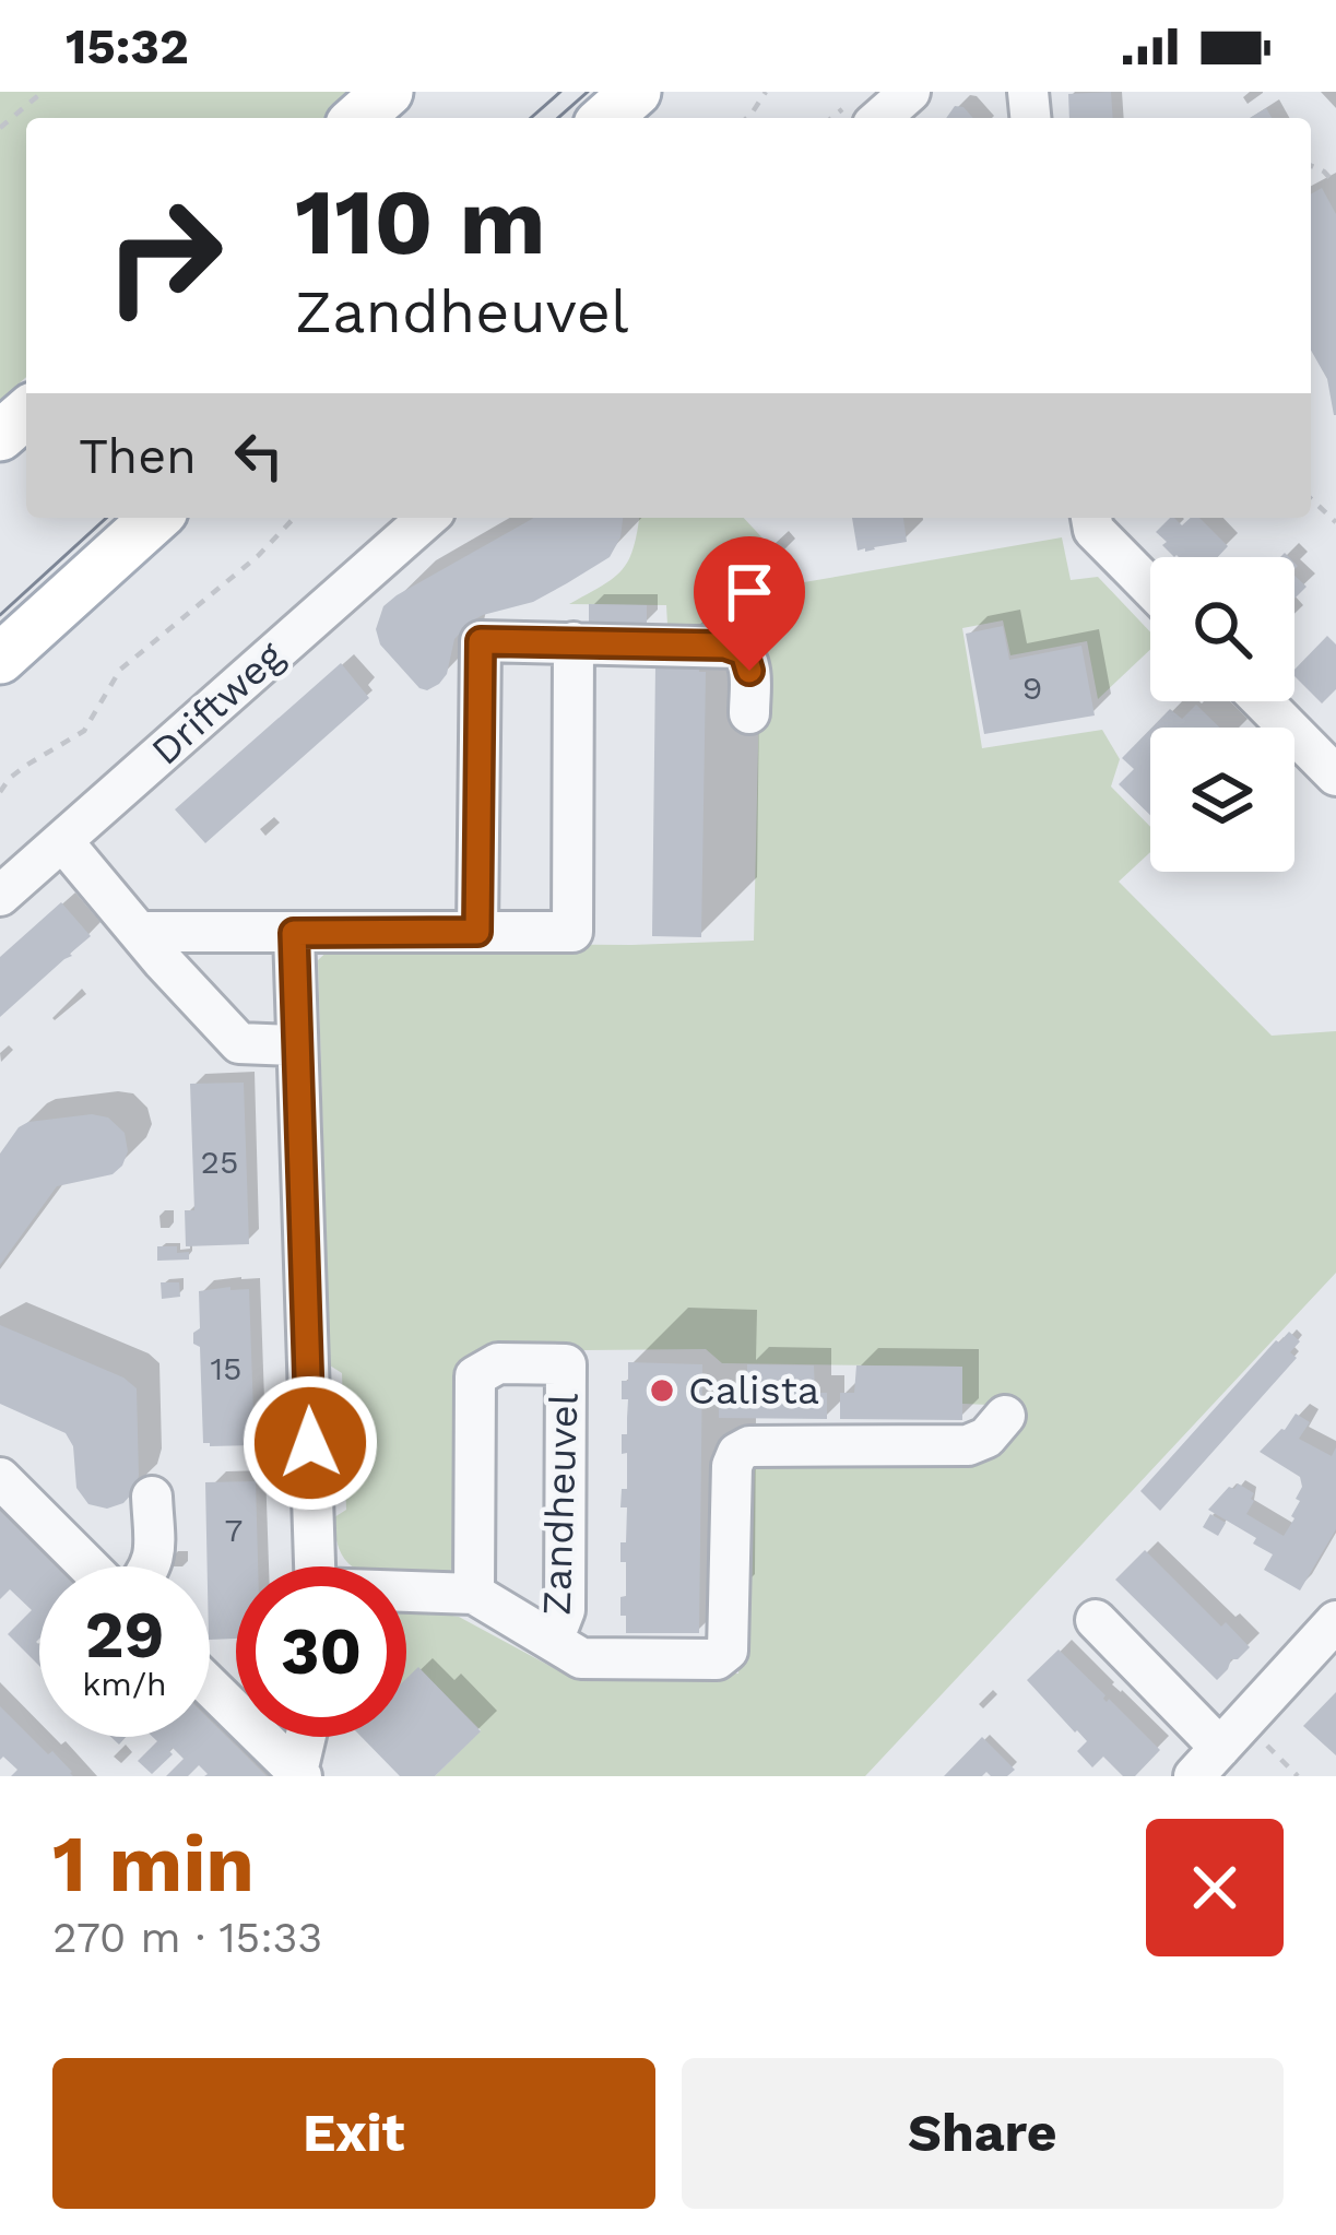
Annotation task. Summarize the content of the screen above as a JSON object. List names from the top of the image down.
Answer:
{
  "streets": {
    "street": ["Driftweg", "Zandheuvel"]
  },
  "places": ["Calista"],
  "house_numbers": [
    "9",
    "25",
    "15",
    "7"
  ],
  "page": {
    "status": "15:32",
    "turn": ["110 m", "Zandheuvel"],
    "then": "Then",
    "speed": "29 km/h",
    "limit": "30",
    "heading": ["1 min", "270 m · 15:33"],
    "buttons": ["Exit", "Share"]
  }
}
